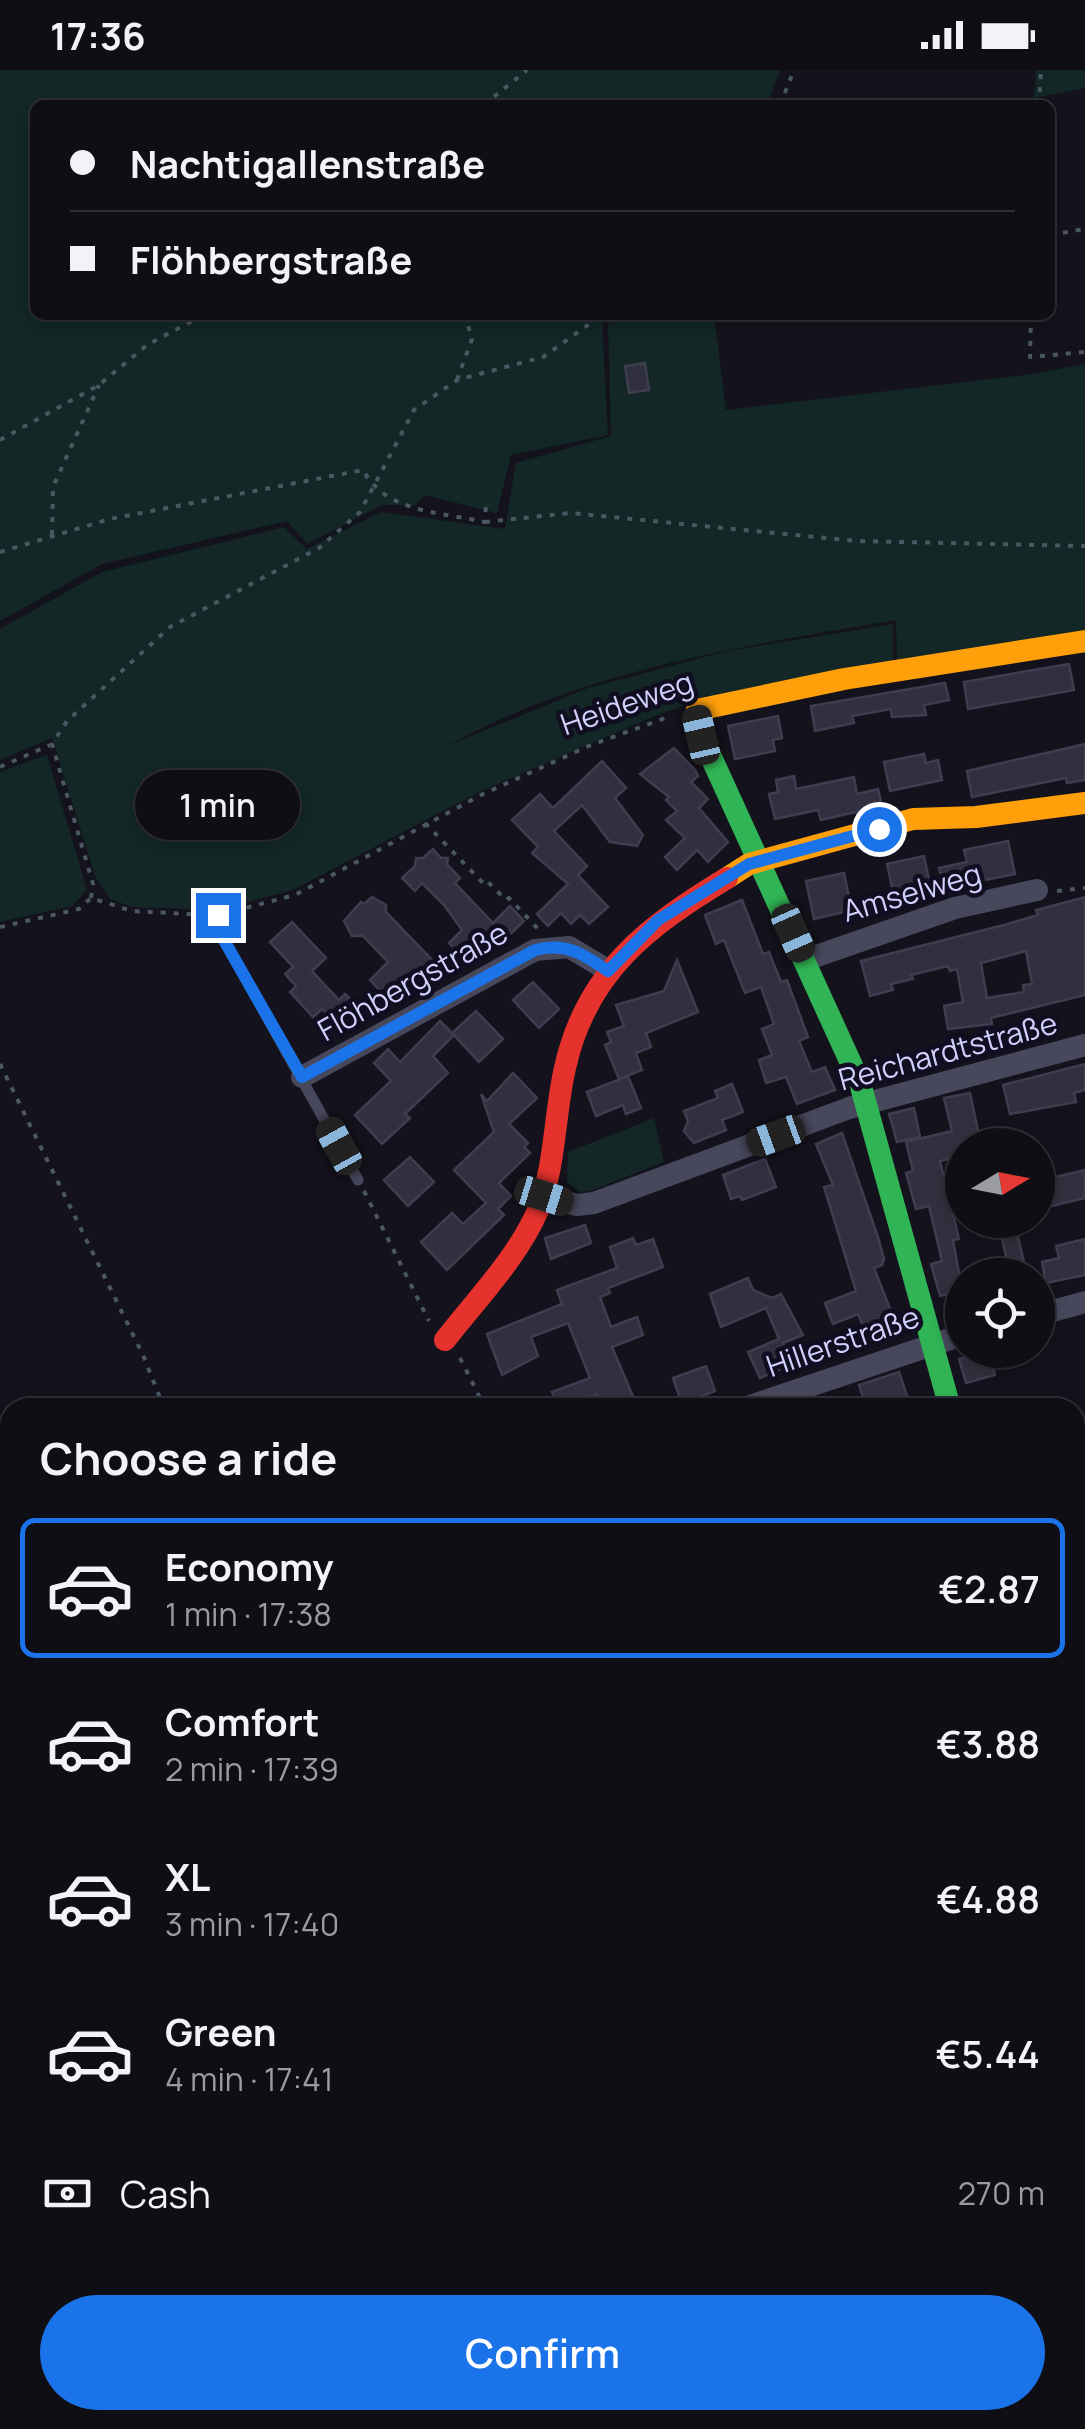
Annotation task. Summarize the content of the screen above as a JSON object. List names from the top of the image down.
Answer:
{
  "streets": {
    "street": [
      "Heideweg",
      "Amselweg",
      "Flöhbergstraße",
      "Reichardtstraße",
      "Hillerstraße"
    ]
  },
  "crossings": [
    ["Heideweg", "Flöhbergstraße"]
  ],
  "north": "right",
  "page": {
    "status": "17:36",
    "banner": ["Nachtigallenstraße", "Flöhbergstraße"],
    "bubble": "1 min",
    "heading": "Choose a ride",
    "list": [
      {
        "name": "Economy",
        "note": "1 min · 17:38",
        "value": "€2.87"
      },
      {
        "name": "Comfort",
        "note": "2 min · 17:39",
        "value": "€3.88"
      },
      {
        "name": "XL",
        "note": "3 min · 17:40",
        "value": "€4.88"
      },
      {
        "name": "Green",
        "note": "4 min · 17:41",
        "value": "€5.44"
      }
    ],
    "pay": ["Cash", "270 m"],
    "buttons": "Confirm"
  }
}
